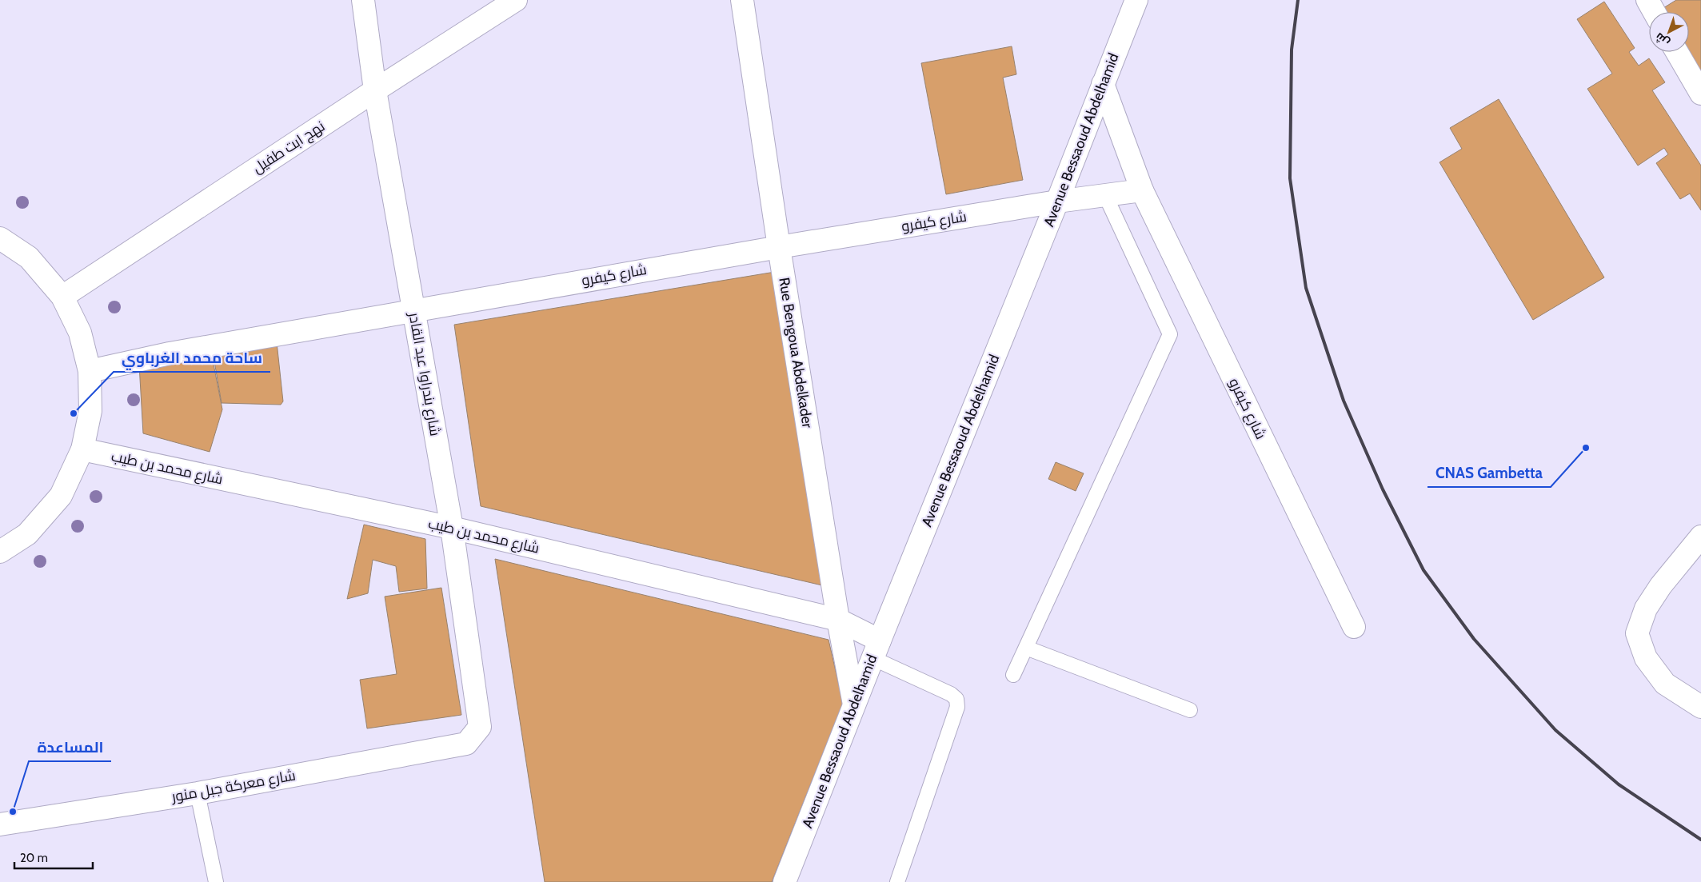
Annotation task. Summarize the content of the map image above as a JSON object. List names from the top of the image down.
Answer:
{
  "streets": {
    "street": [
      "Avenue Bessaoud Abdelhamid",
      "نهج ابت طفيل",
      "شارع كيفرو",
      "Rue Bengoua Abdelkader",
      "شارع بندراوا عبد القادر",
      "شارع محمد بن طيب",
      "شارع معركة جبل منور"
    ]
  },
  "crossings": [
    ["Avenue Bessaoud Abdelhamid", "شارع كيفرو"],
    ["Avenue Bessaoud Abdelhamid", "Rue Bengoua Abdelkader"],
    ["Avenue Bessaoud Abdelhamid", "شارع محمد بن طيب"],
    ["نهج ابت طفيل", "شارع بندراوا عبد القادر"],
    ["شارع كيفرو", "Rue Bengoua Abdelkader"],
    ["شارع كيفرو", "شارع بندراوا عبد القادر"],
    ["Rue Bengoua Abdelkader", "شارع محمد بن طيب"],
    ["شارع بندراوا عبد القادر", "شارع محمد بن طيب"],
    ["شارع بندراوا عبد القادر", "شارع معركة جبل منور"]
  ],
  "places": ["ساحة محمد الغرباوي", "CNAS Gambetta", "المساعدة"],
  "scale_bar": "20 m",
  "north": "bottom left"
}
